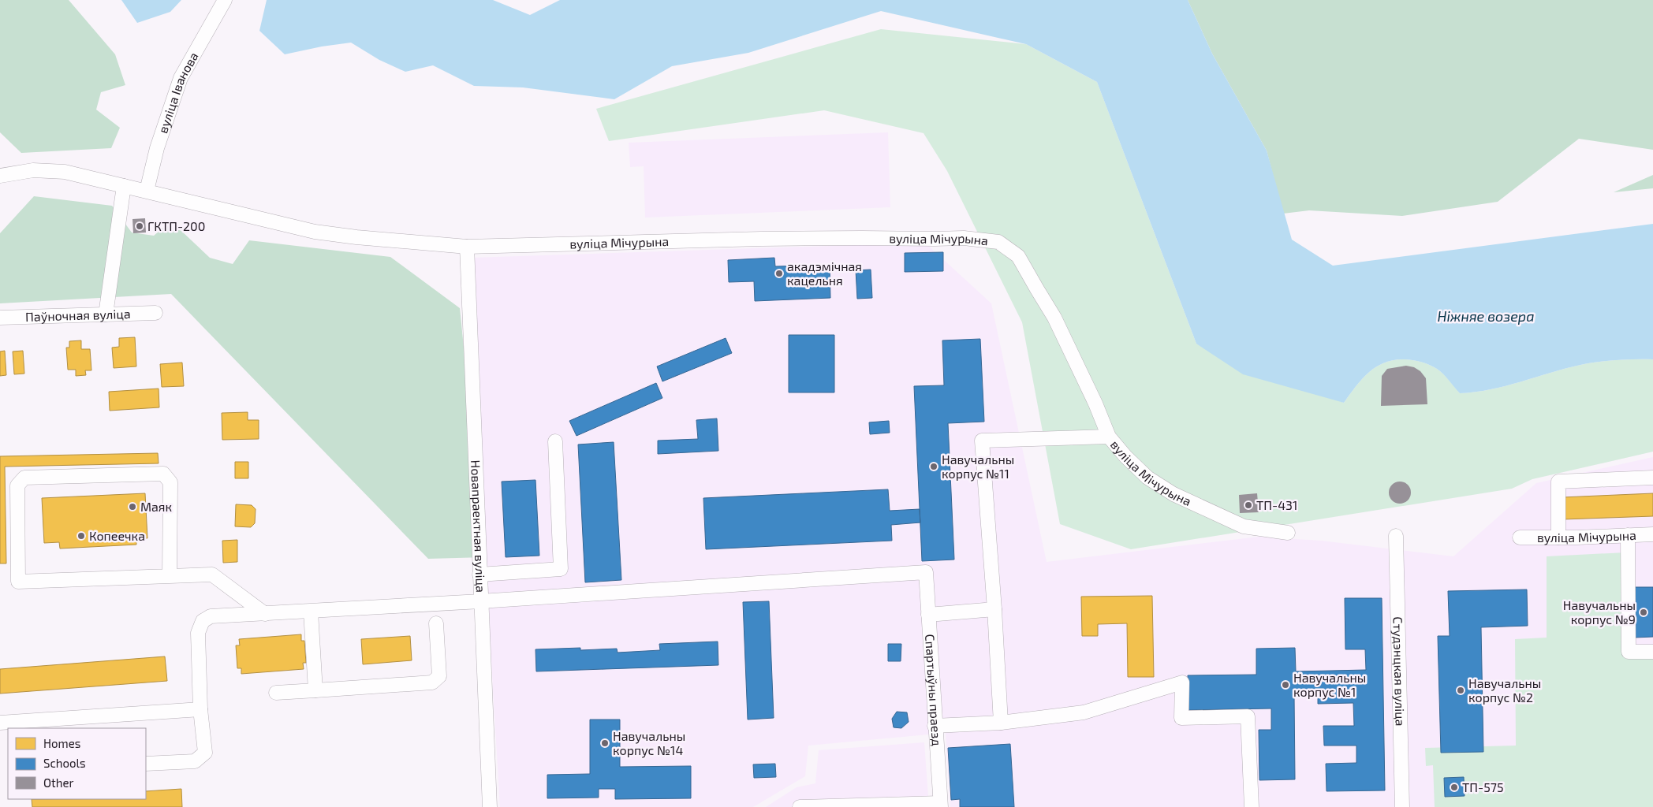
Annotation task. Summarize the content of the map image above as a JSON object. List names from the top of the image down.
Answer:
{
  "streets": {
    "street": [
      "вуліца Іванова",
      "вуліца Мічурына",
      "Паўночная вуліца",
      "Новапраектная вуліца",
      "Студэнцкая вуліца",
      "Спартыўны праезд"
    ]
  },
  "crossings": [
    ["вуліца Іванова", "вуліца Мічурына"],
    ["вуліца Мічурына", "Новапраектная вуліца"],
    ["Новапраектная вуліца", "Спартыўны праезд"]
  ],
  "water": ["Ніжняе возера"],
  "places": [
    "ГКТП-200",
    "акадэмічная кацельня",
    "Навучальны корпус №11",
    "ТП-431",
    "Маяк",
    "Копеечка",
    "Навучальны корпус №9",
    "Навучальны корпус №1",
    "Навучальны корпус №2",
    "Навучальны корпус №14",
    "ТП-575"
  ],
  "legend": ["Homes", "Schools", "Other"]
}
